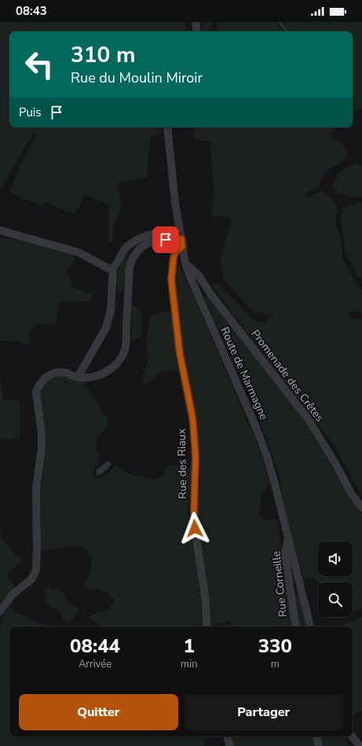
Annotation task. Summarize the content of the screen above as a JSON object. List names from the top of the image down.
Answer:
{
  "streets": {
    "street": [
      "Route de Marmagne",
      "Promenade des Crêtes",
      "Rue des Riaux",
      "Rue Corneille"
    ]
  },
  "crossings": [
    ["Route de Marmagne", "Promenade des Crêtes"],
    ["Route de Marmagne", "Rue des Riaux"],
    ["Route de Marmagne", "Rue Corneille"]
  ],
  "page": {
    "status": "08:43",
    "turn": ["310 m", "Rue du Moulin Miroir"],
    "then": "Puis",
    "eta": [
      "08:44",
      "Arrivée",
      "1",
      "min",
      "330",
      "m"
    ],
    "buttons": ["Quitter", "Partager"]
  }
}
